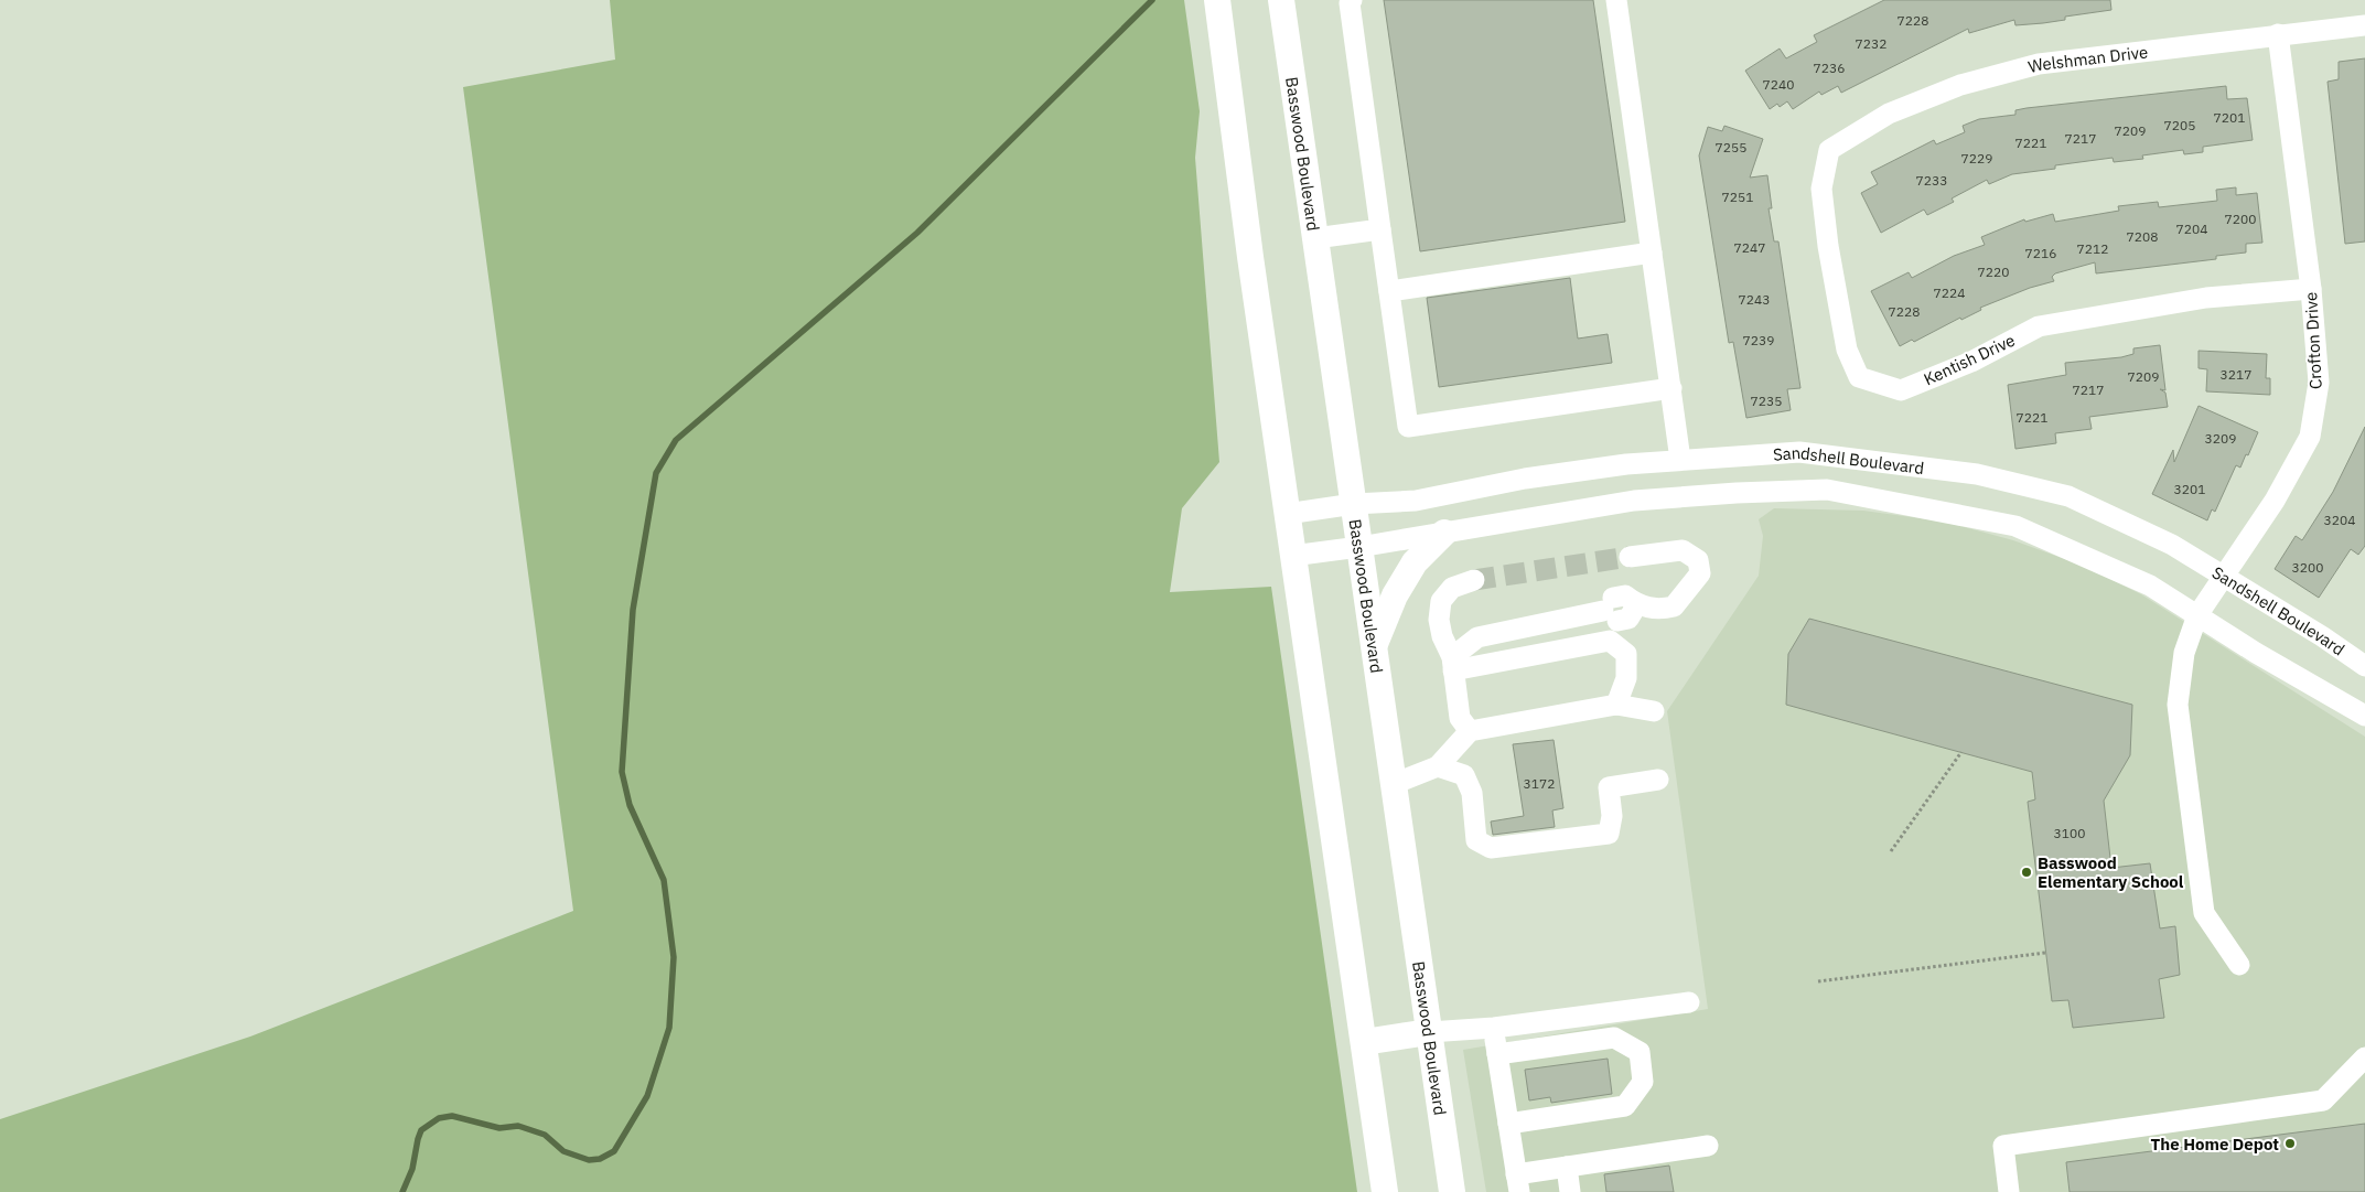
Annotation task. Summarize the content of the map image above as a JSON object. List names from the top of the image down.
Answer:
{
  "streets": {
    "main road": ["Basswood Boulevard"],
    "street": [
      "Welshman Drive",
      "Crofton Drive",
      "Kentish Drive",
      "Sandshell Boulevard"
    ]
  },
  "crossings": [
    ["Welshman Drive", "Crofton Drive"],
    ["Welshman Drive", "Kentish Drive"],
    ["Basswood Boulevard", "Sandshell Boulevard"],
    ["Crofton Drive", "Kentish Drive"],
    ["Crofton Drive", "Sandshell Boulevard"]
  ],
  "places": ["Basswood Elementary School", "The Home Depot"],
  "house_numbers": [
    "7228",
    "7232",
    "7236",
    "7240",
    "7201",
    "7205",
    "7209",
    "7217",
    "7221",
    "7255",
    "7229",
    "7233",
    "7251",
    "7200",
    "7204",
    "7208",
    "7247",
    "7212",
    "7216",
    "7220",
    "7224",
    "7243",
    "7228",
    "7239",
    "3217",
    "7209",
    "7217",
    "7235",
    "7221",
    "3209",
    "3201",
    "3204",
    "3200",
    "3172",
    "3100"
  ]
}
